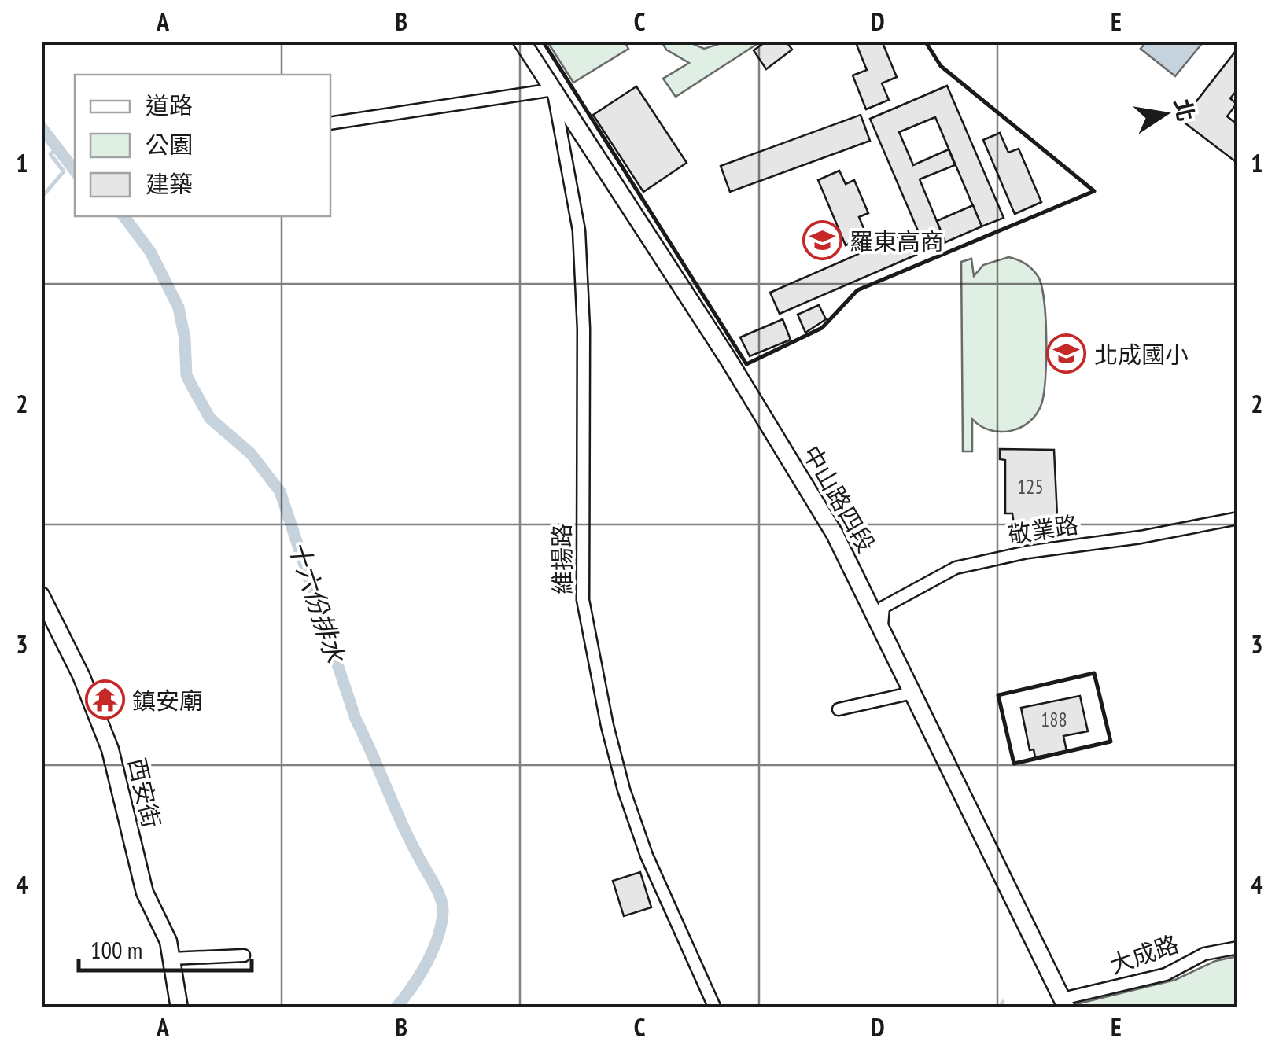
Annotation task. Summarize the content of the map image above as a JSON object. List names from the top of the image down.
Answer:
{
  "streets": {
    "main road": ["中山路四段", "西安街"],
    "street": ["敬業路", "維揚路", "大成路"]
  },
  "crossings": [
    ["中山路四段", "敬業路"],
    ["中山路四段", "維揚路"],
    ["中山路四段", "大成路"]
  ],
  "water": ["十六份排水"],
  "places": {
    "school or university": ["羅東高商", "北成國小"],
    "temple": ["鎮安廟"]
  },
  "house_numbers": ["125", "188"],
  "legend": ["道路", "公園", "建築"],
  "scale_bar": "100 m",
  "north": "right",
  "grid": {
    "columns": [
      "A",
      "B",
      "C",
      "D",
      "E"
    ],
    "rows": [
      "1",
      "2",
      "3",
      "4"
    ]
  }
}
